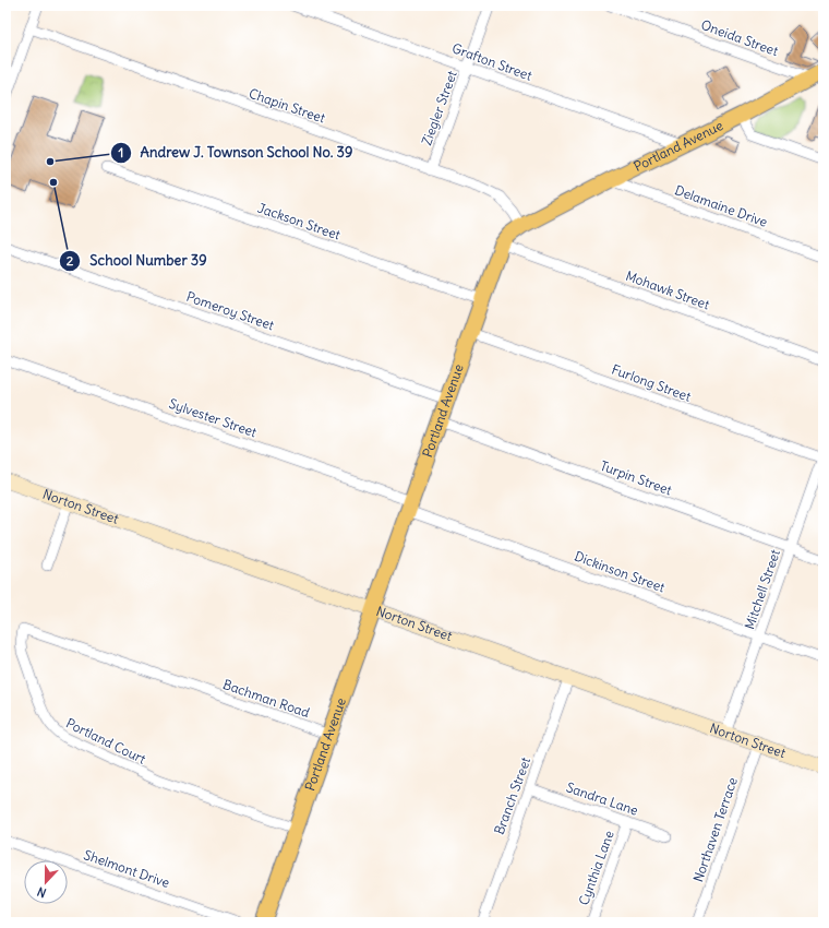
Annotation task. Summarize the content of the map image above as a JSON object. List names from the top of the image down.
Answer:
{
  "streets": {
    "main road": ["Portland Avenue", "Norton Street"],
    "street": [
      "Oneida Street",
      "Grafton Street",
      "Chapin Street",
      "Ziegler Street",
      "Delamaine Drive",
      "Jackson Street",
      "Mohawk Street",
      "Pomeroy Street",
      "Furlong Street",
      "Sylvester Street",
      "Turpin Street",
      "Dickinson Street",
      "Mitchell Street",
      "Bachman Road",
      "Portland Court",
      "Branch Street",
      "Sandra Lane",
      "Northaven Terrace",
      "Cynthia Lane",
      "Shelmont Drive"
    ]
  },
  "crossings": [
    ["Oneida Street", "Portland Avenue"],
    ["Grafton Street", "Ziegler Street"],
    ["Grafton Street", "Portland Avenue"],
    ["Chapin Street", "Ziegler Street"],
    ["Chapin Street", "Portland Avenue"],
    ["Portland Avenue", "Delamaine Drive"],
    ["Portland Avenue", "Jackson Street"],
    ["Portland Avenue", "Mohawk Street"],
    ["Portland Avenue", "Pomeroy Street"],
    ["Portland Avenue", "Furlong Street"],
    ["Portland Avenue", "Sylvester Street"],
    ["Portland Avenue", "Turpin Street"],
    ["Portland Avenue", "Norton Street"],
    ["Portland Avenue", "Dickinson Street"],
    ["Portland Avenue", "Bachman Road"],
    ["Portland Avenue", "Portland Court"],
    ["Furlong Street", "Mitchell Street"],
    ["Sylvester Street", "Dickinson Street"],
    ["Turpin Street", "Mitchell Street"],
    ["Norton Street", "Mitchell Street"],
    ["Norton Street", "Branch Street"],
    ["Norton Street", "Northaven Terrace"],
    ["Dickinson Street", "Mitchell Street"],
    ["Bachman Road", "Portland Court"],
    ["Branch Street", "Sandra Lane"],
    ["Sandra Lane", "Cynthia Lane"]
  ],
  "places": ["Andrew J. Townson School No. 39", "School Number 39"],
  "north": "bottom"
}
